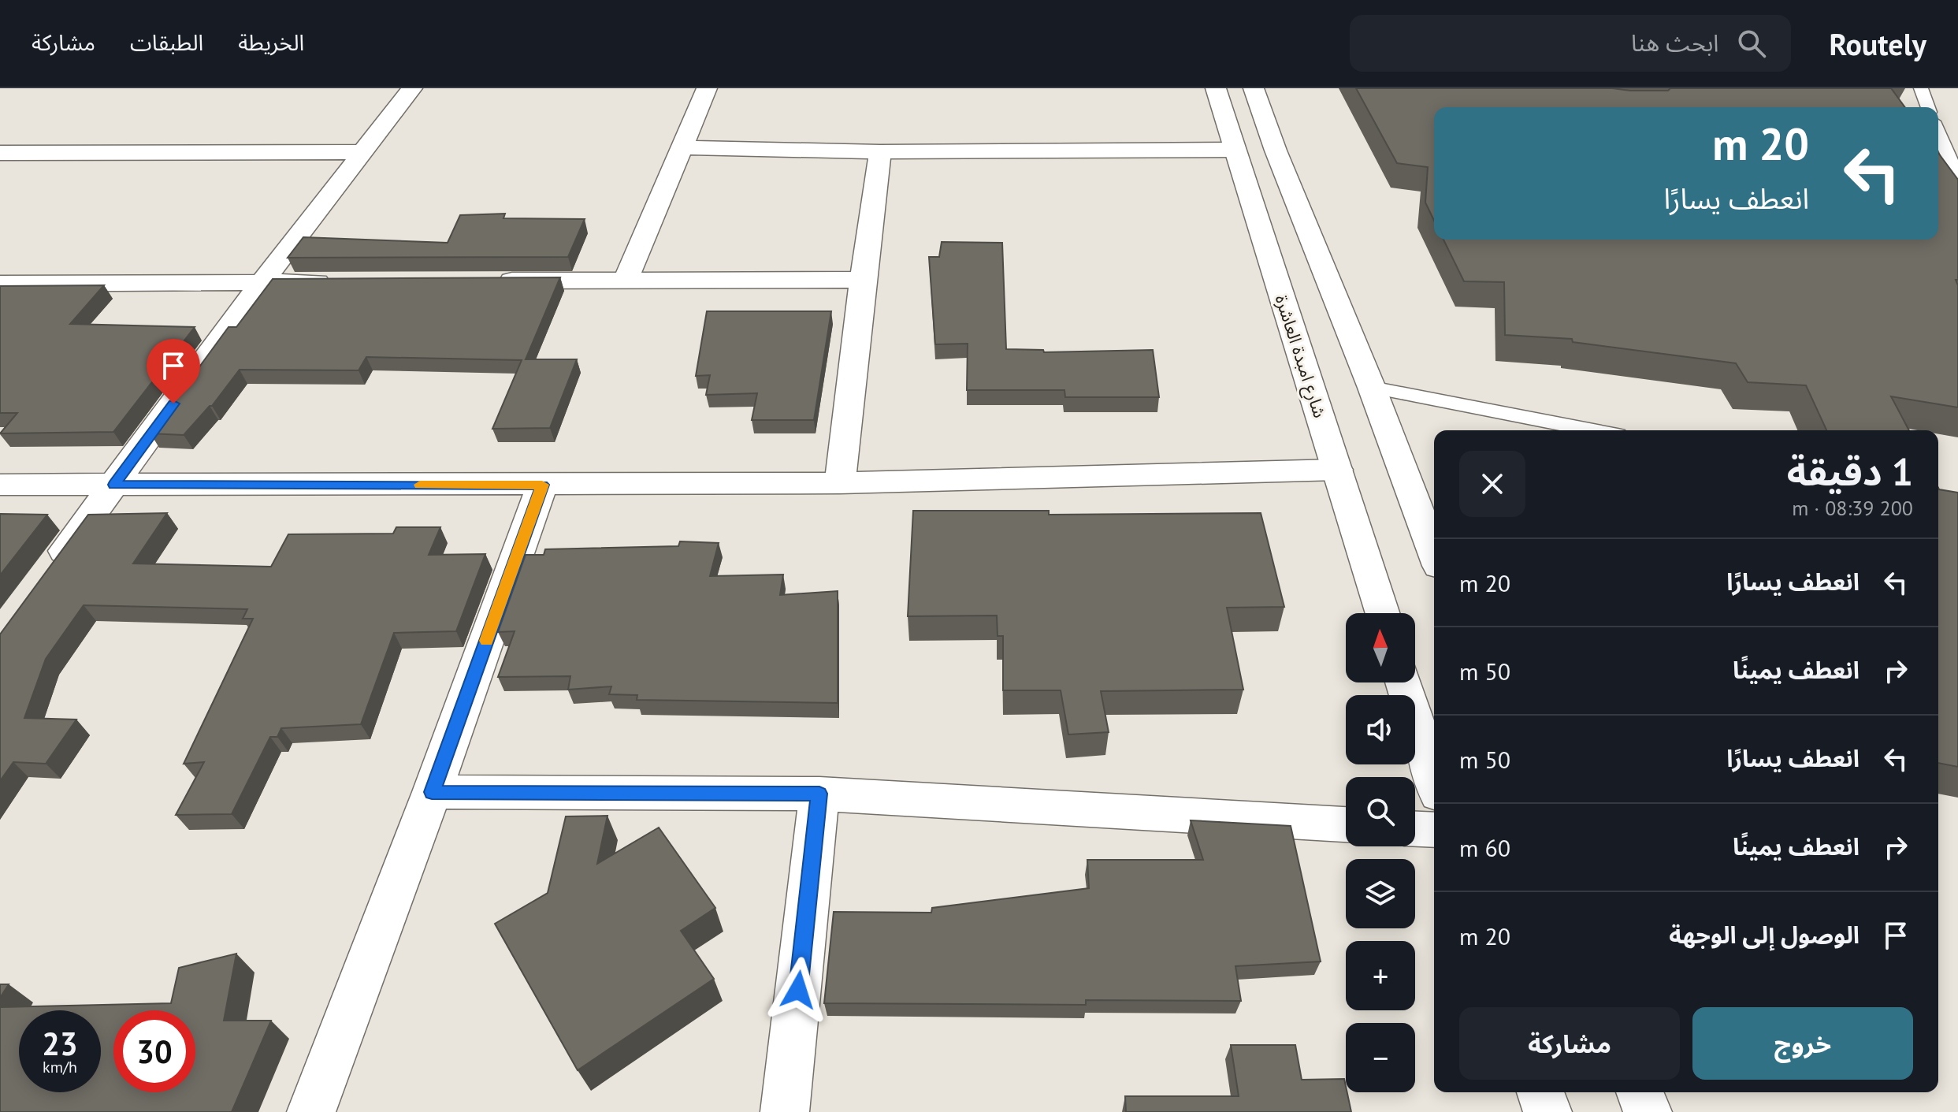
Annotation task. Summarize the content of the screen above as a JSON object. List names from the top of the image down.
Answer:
{
  "streets": {
    "street": ["شارع امبدة العاشرة"]
  },
  "north": "top",
  "page": {
    "header": "Routely",
    "search": "ابحث هنا",
    "nav": ["الخريطة", "الطبقات", "مشاركة"],
    "turn": ["20 m", "انعطف يسارًا"],
    "heading": ["1 دقيقة", "200 m · 08:39"],
    "list": [
      {
        "name": "انعطف يسارًا",
        "value": "20 m"
      },
      {
        "name": "انعطف يمينًا",
        "value": "50 m"
      },
      {
        "name": "انعطف يسارًا",
        "value": "50 m"
      },
      {
        "name": "انعطف يمينًا",
        "value": "60 m"
      },
      {
        "name": "الوصول إلى الوجهة",
        "value": "20 m"
      }
    ],
    "map_buttons": ["+", "−"],
    "buttons": ["خروج", "مشاركة"],
    "speed": "23 km/h",
    "limit": "30"
  }
}
